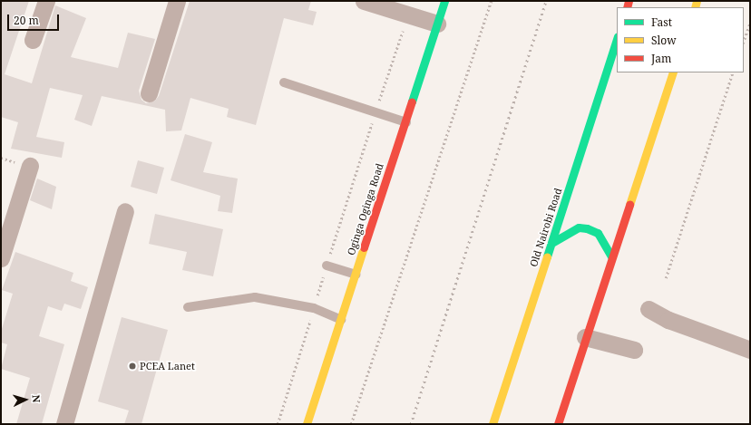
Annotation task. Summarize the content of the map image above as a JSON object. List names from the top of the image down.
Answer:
{
  "streets": {
    "main road": ["Oginga Oginga Road", "Old Nairobi Road"]
  },
  "places": ["PCEA Lanet"],
  "legend": ["Fast", "Slow", "Jam"],
  "scale_bar": "20 m",
  "north": "right"
}
